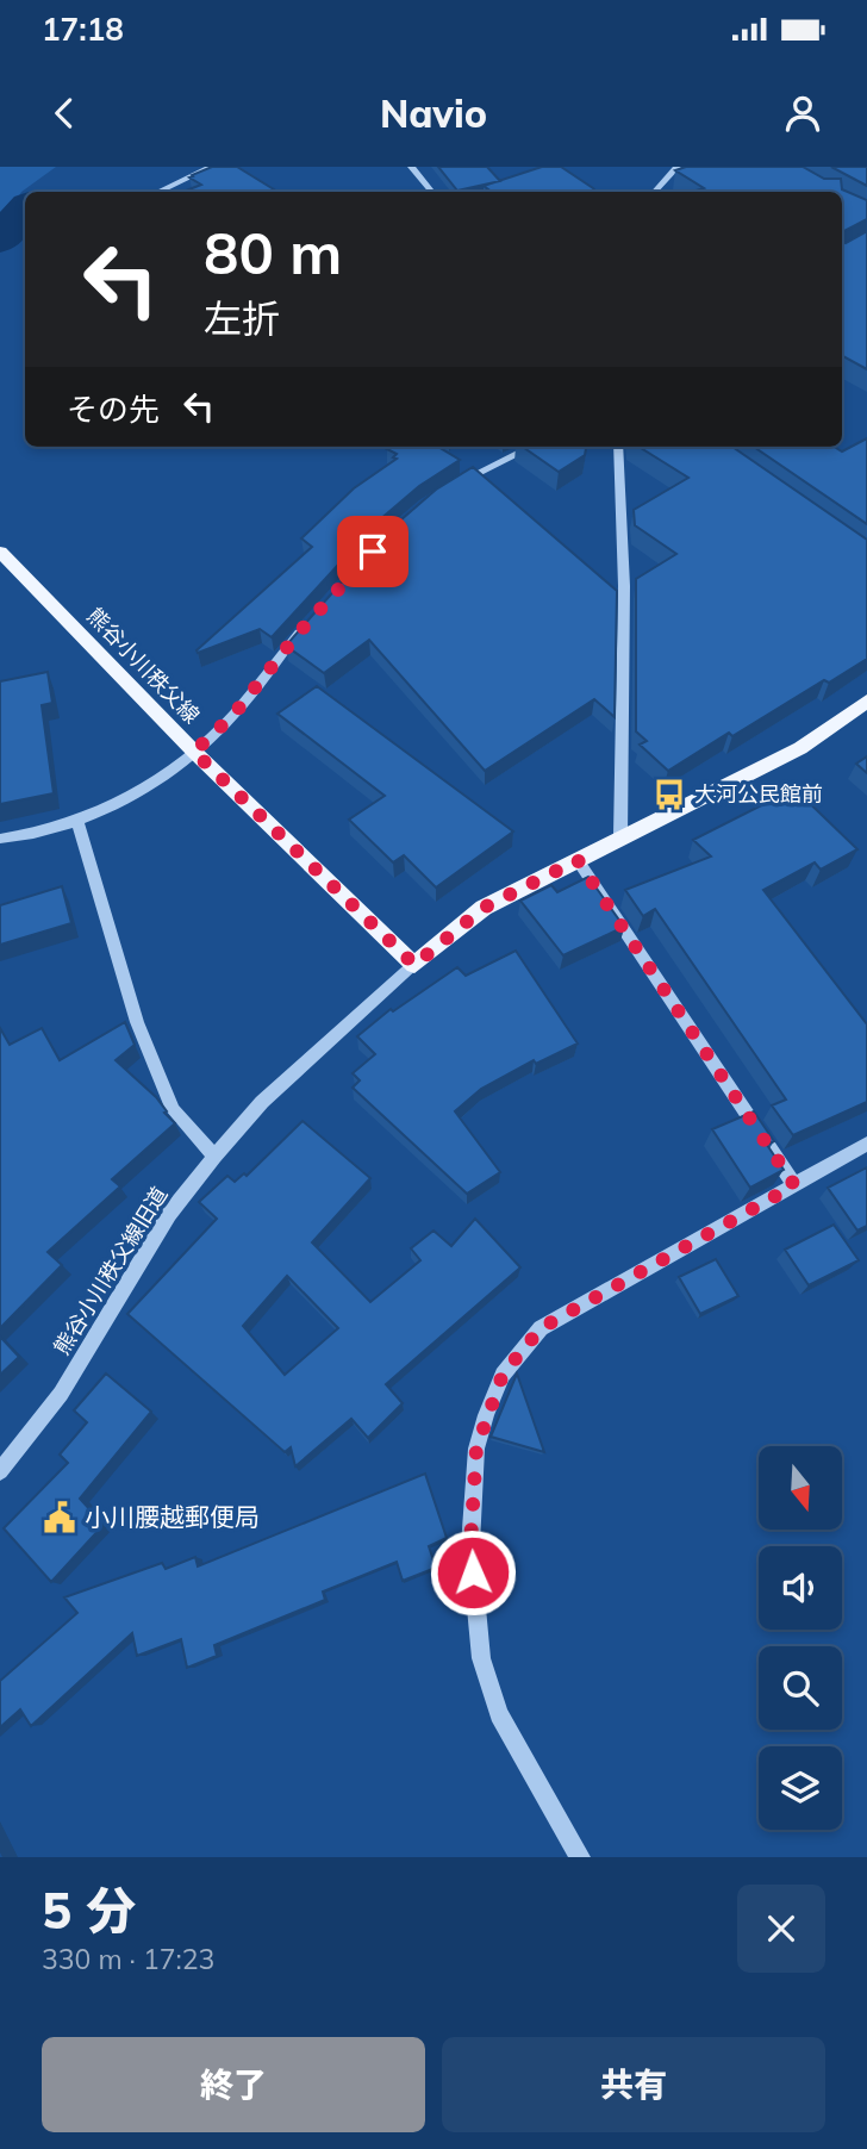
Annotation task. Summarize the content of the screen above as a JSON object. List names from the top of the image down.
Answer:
{
  "streets": {
    "main road": ["熊谷小川秩父線"],
    "street": ["熊谷小川秩父線旧道"]
  },
  "crossings": [
    ["熊谷小川秩父線", "熊谷小川秩父線旧道"]
  ],
  "places": {
    "bus stop": ["大河公民館前"],
    "public building": ["小川腰越郵便局"]
  },
  "north": "bottom",
  "page": {
    "status": "17:18",
    "header": "Navio",
    "turn": ["80 m", "左折"],
    "then": "その先",
    "heading": ["5 分", "330 m · 17:23"],
    "buttons": ["終了", "共有"]
  }
}
